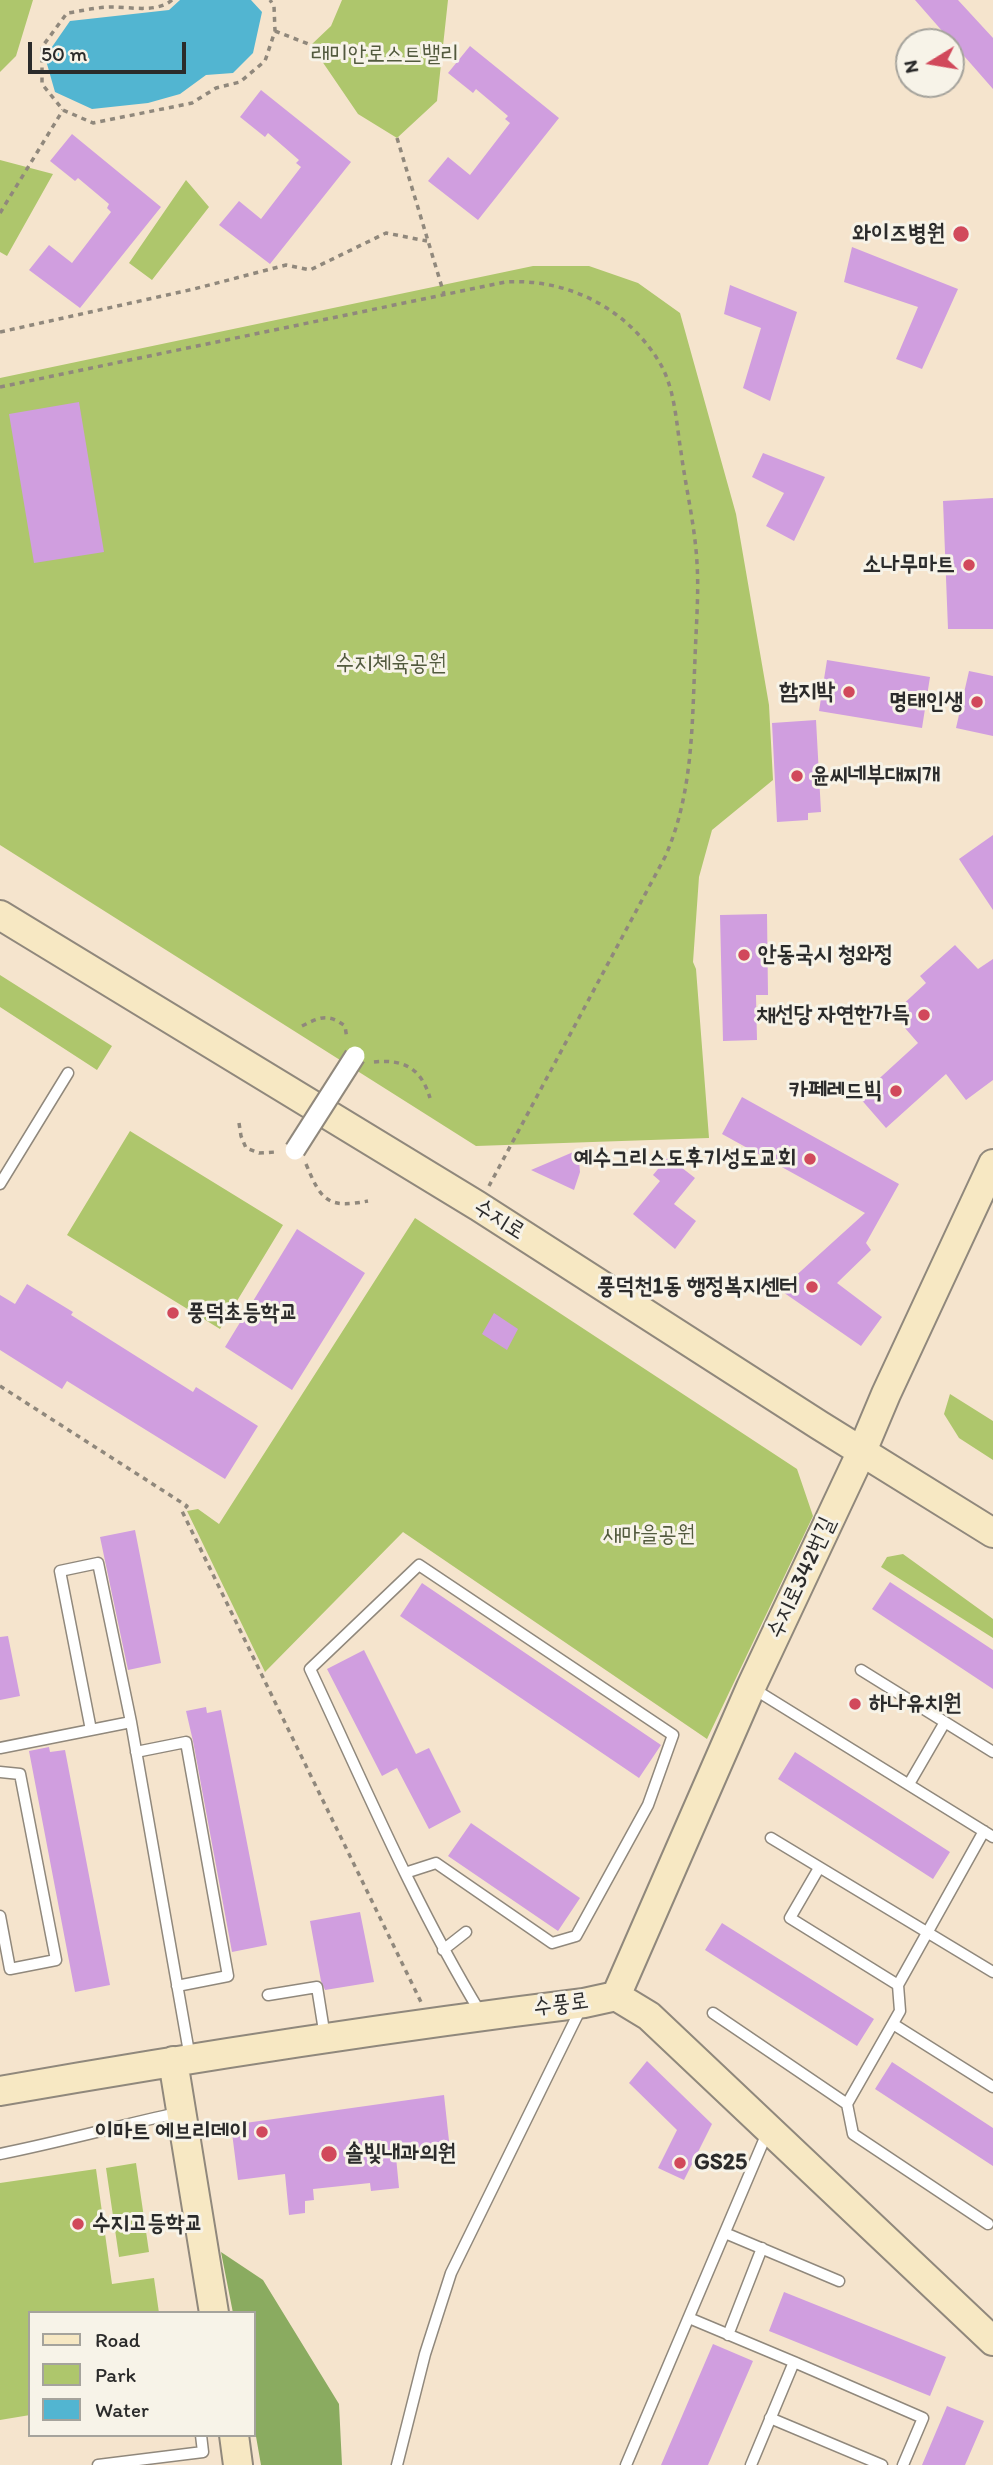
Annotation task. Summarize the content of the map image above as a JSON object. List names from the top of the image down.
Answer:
{
  "streets": {
    "street": ["수지로", "수지로342번길", "수풍로"]
  },
  "crossings": [
    ["수지로", "수지로342번길"],
    ["수지로342번길", "수풍로"]
  ],
  "parks": ["래미안로스트밸리", "수지체육공원", "새마을공원"],
  "places": [
    "와이즈병원",
    "소나무마트",
    "함지박",
    "명태인생",
    "윤씨네부대찌개",
    "안동국시 청와정",
    "채선당 자연한가득",
    "카페레드빅",
    "예수그리스도후기성도교회",
    "풍덕천1동 행정복지센터",
    "풍덕초등학교",
    "하나유치원",
    "이마트 에브리데이",
    "솔빛내과의원",
    "GS25",
    "수지고등학교"
  ],
  "legend": ["Road", "Park", "Water"],
  "scale_bar": "50 m",
  "north": "left"
}
